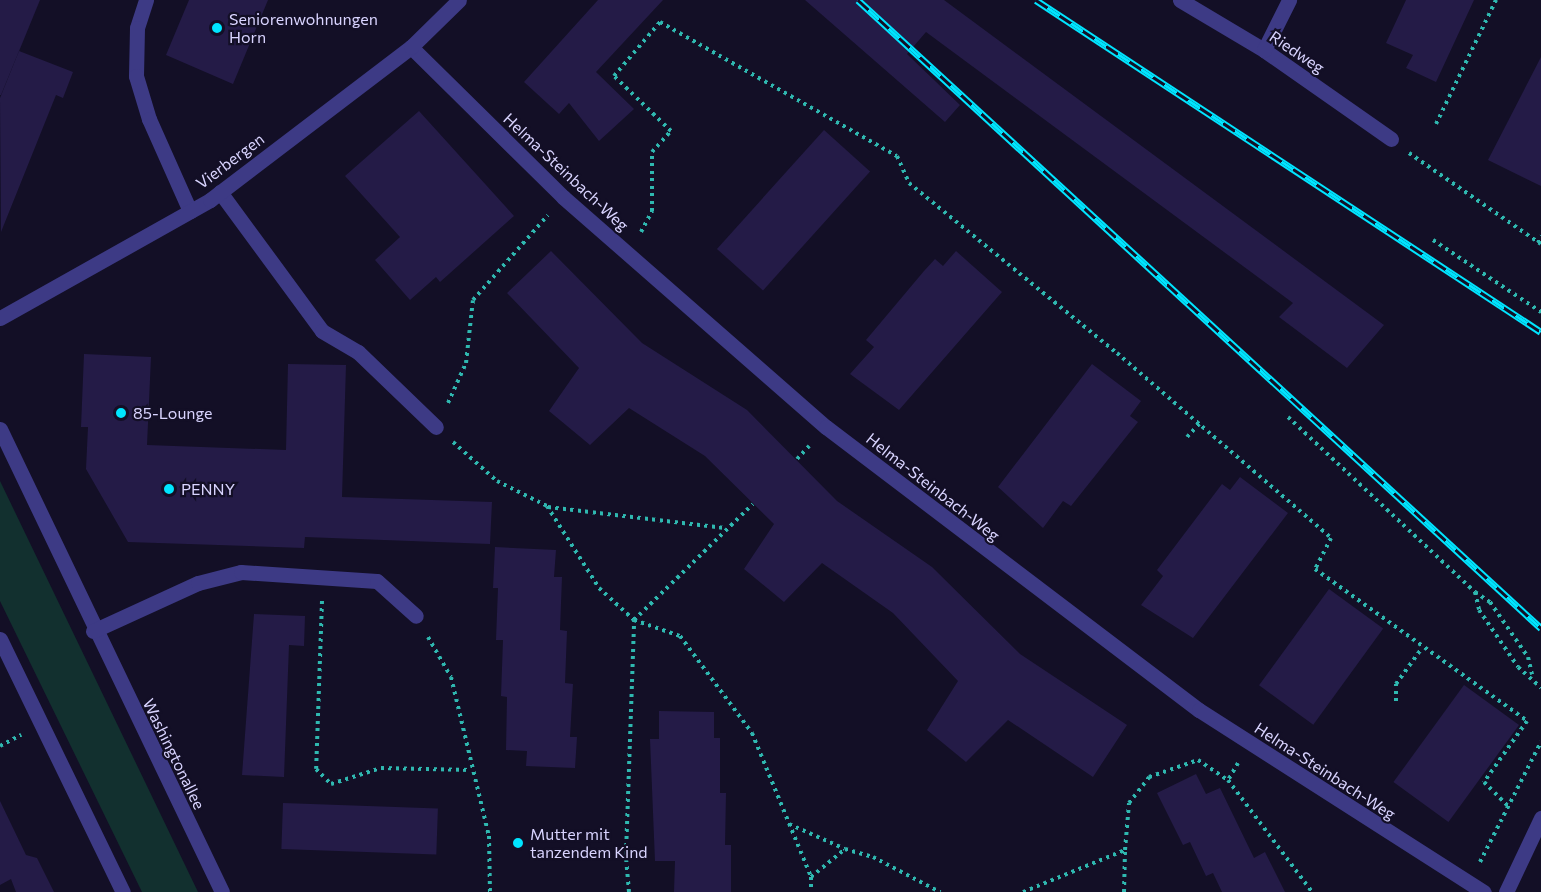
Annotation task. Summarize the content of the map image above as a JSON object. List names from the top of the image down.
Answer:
{
  "streets": {
    "street": [
      "Riedweg",
      "Vierbergen",
      "Helma-Steinbach-Weg",
      "Washingtonallee"
    ]
  },
  "crossings": [
    ["Vierbergen", "Helma-Steinbach-Weg"]
  ],
  "places": [
    "Seniorenwohnungen Horn",
    "85-Lounge",
    "PENNY",
    "Mutter mit tanzendem Kind"
  ]
}
